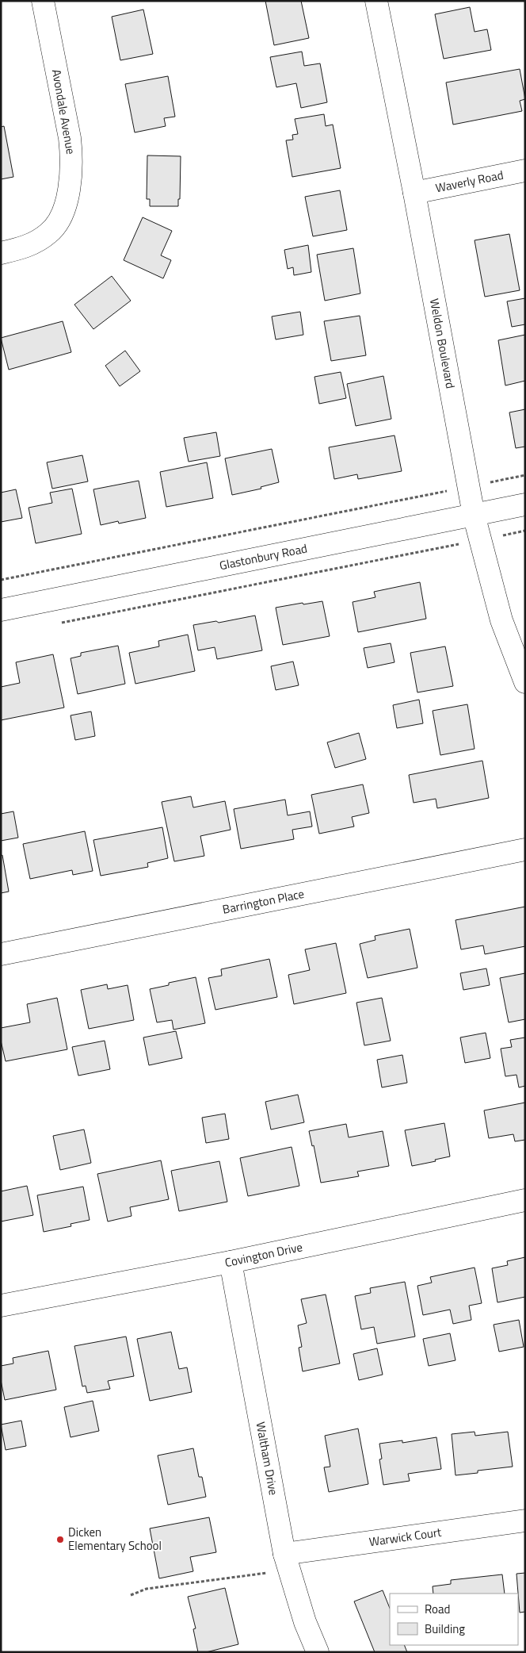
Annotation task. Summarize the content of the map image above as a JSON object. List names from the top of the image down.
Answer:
{
  "streets": {
    "street": [
      "Avondale Avenue",
      "Waverly Road",
      "Weldon Boulevard",
      "Glastonbury Road",
      "Barrington Place",
      "Covington Drive",
      "Waltham Drive",
      "Warwick Court"
    ]
  },
  "crossings": [
    ["Waverly Road", "Weldon Boulevard"],
    ["Weldon Boulevard", "Glastonbury Road"],
    ["Covington Drive", "Waltham Drive"],
    ["Waltham Drive", "Warwick Court"]
  ],
  "places": ["Dicken Elementary School"],
  "legend": ["Road", "Building"]
}
